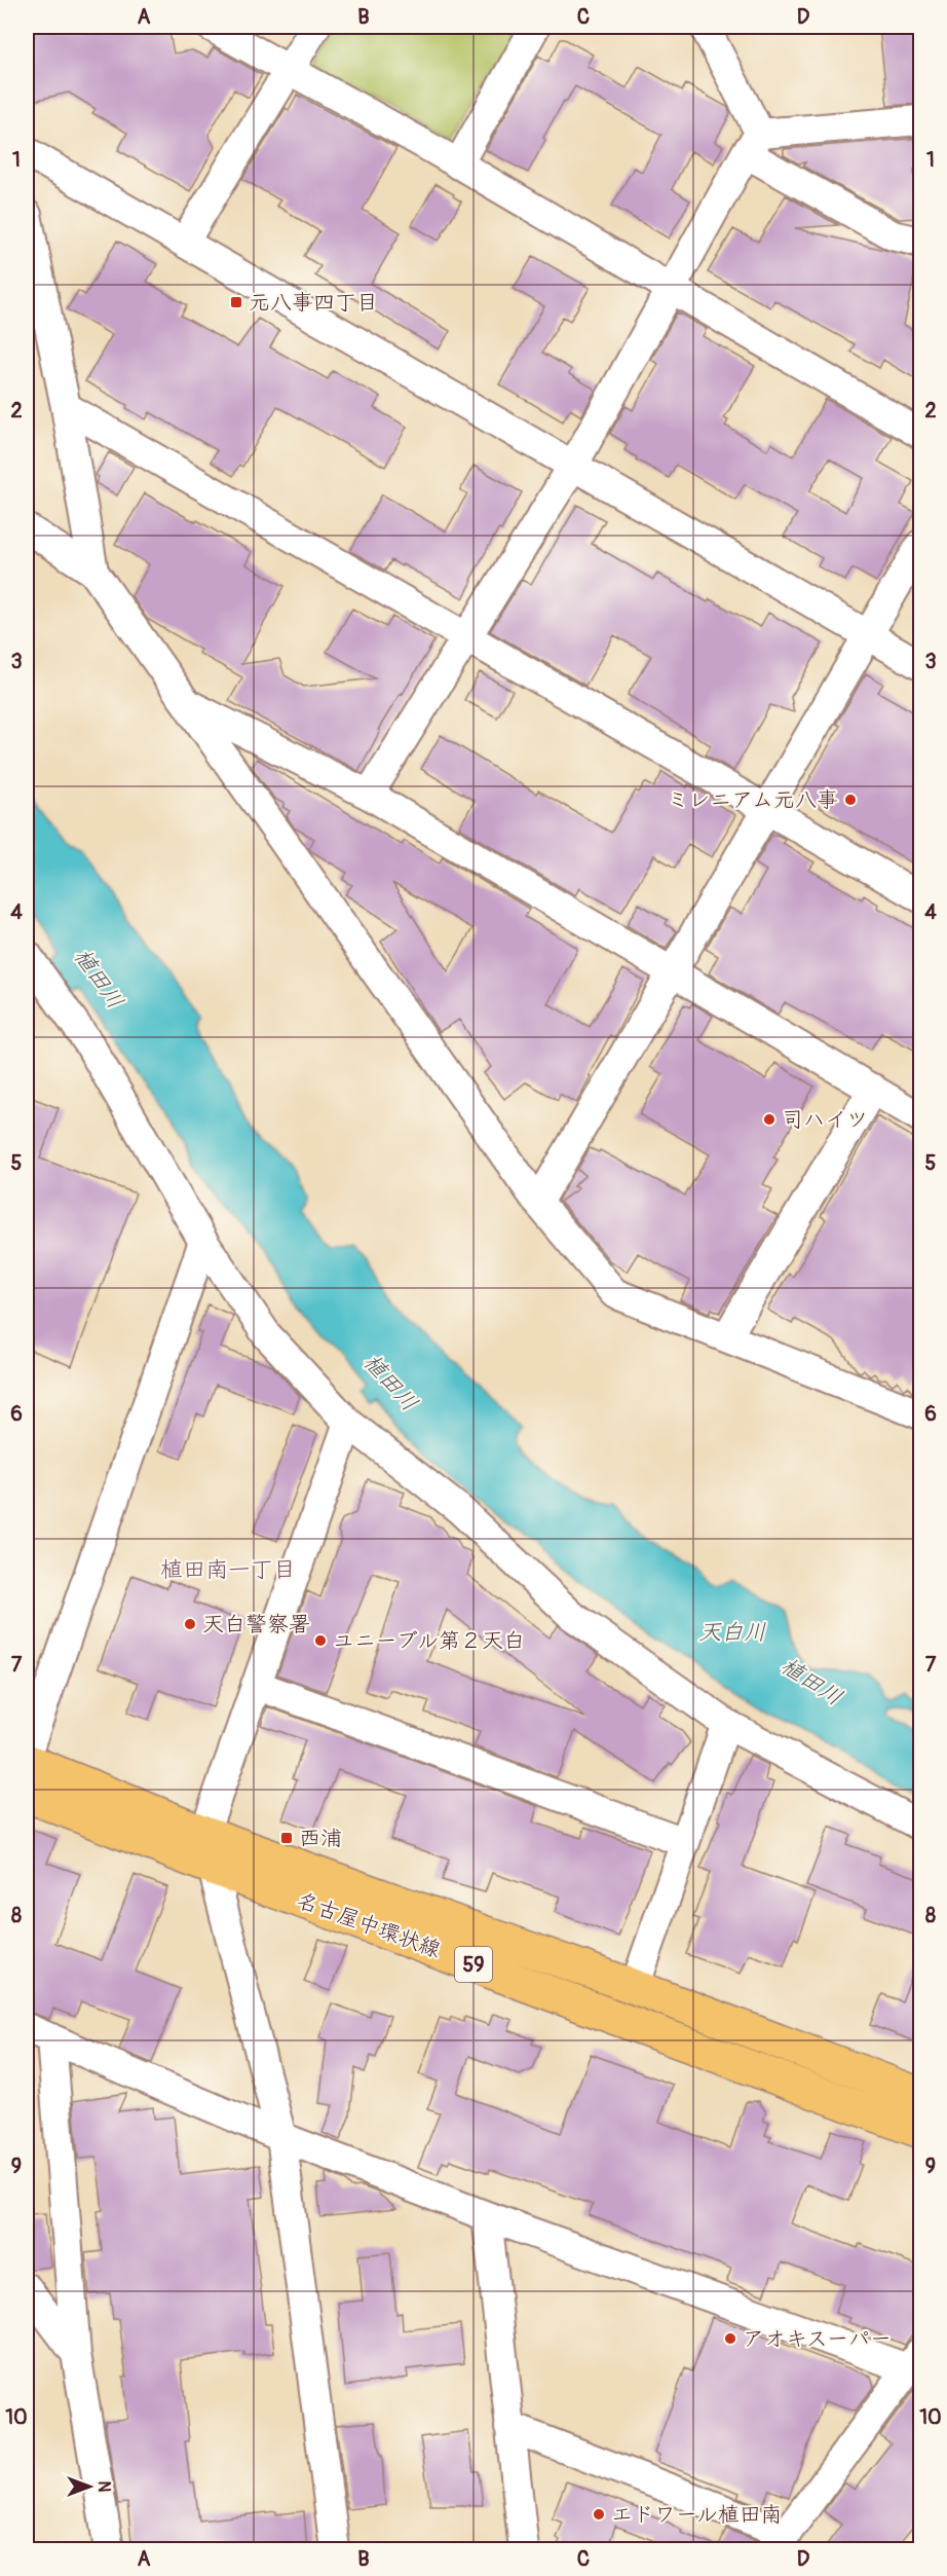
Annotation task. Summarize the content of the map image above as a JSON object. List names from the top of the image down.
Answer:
{
  "streets": {
    "main road": ["名古屋中環状線", "59"]
  },
  "districts": ["植田南一丁目"],
  "water": ["植田川", "天白川"],
  "places": {
    "transit": ["元八事四丁目", "西浦"],
    "other": [
      "ミレニアム元八事",
      "司ハイツ",
      "天白警察署",
      "ユニーブル第２天白",
      "アオキスーパー",
      "エドワール植田南"
    ]
  },
  "north": "right",
  "grid": {
    "columns": [
      "A",
      "B",
      "C",
      "D"
    ],
    "rows": [
      "1",
      "2",
      "3",
      "4",
      "5",
      "6",
      "7",
      "8",
      "9",
      "10"
    ]
  }
}
